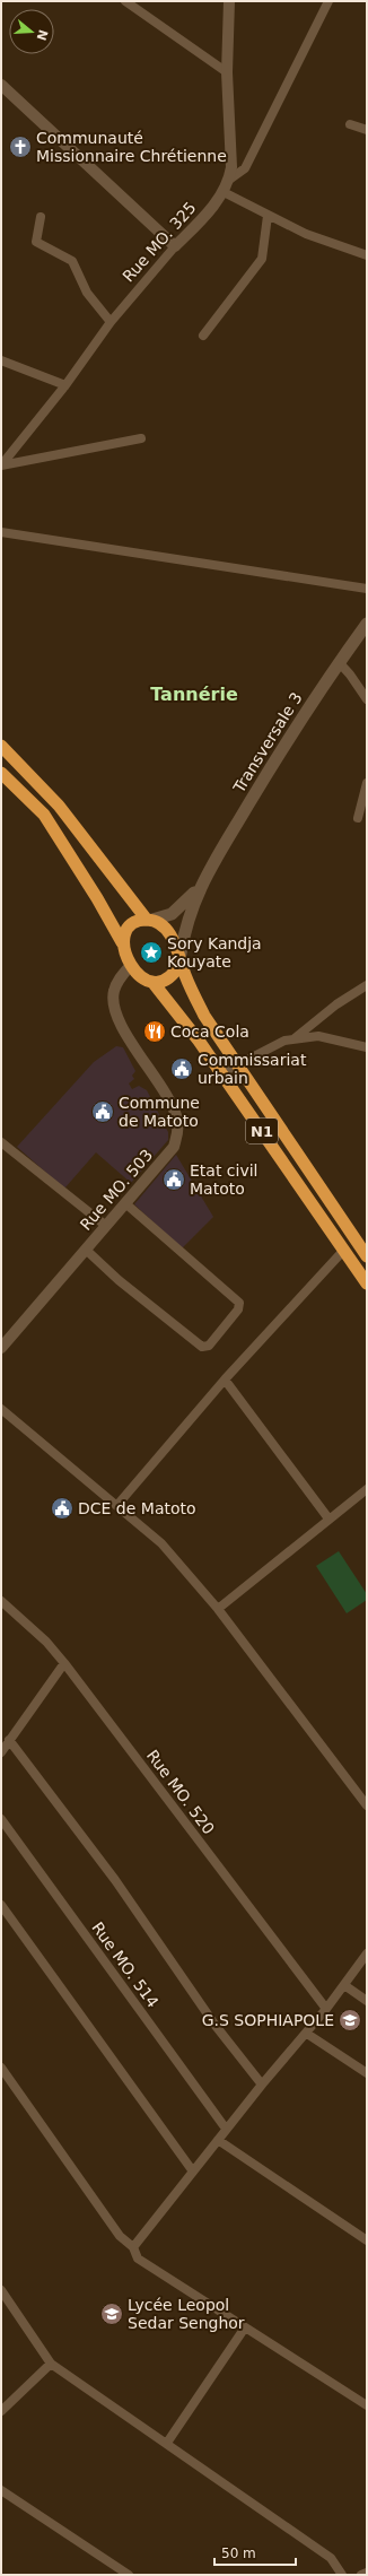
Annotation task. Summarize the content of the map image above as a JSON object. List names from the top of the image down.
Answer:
{
  "streets": {
    "highway": ["N1"],
    "main road": ["Transversale 3"],
    "street": [
      "Rue MO. 325",
      "Rue MO. 503",
      "Rue MO. 520",
      "Rue MO. 514"
    ]
  },
  "crossings": [
    ["Transversale 3", "N1"],
    ["Transversale 3", "Rue MO. 503"],
    ["N1", "Rue MO. 503"]
  ],
  "districts": ["Tannérie"],
  "places": {
    "church": ["Communauté Missionnaire Chrétienne"],
    "place": ["Sory Kandja Kouyate"],
    "restaurant": ["Coca Cola"],
    "public building": [
      "Commissariat urbain",
      "Commune de Matoto",
      "Etat civil Matoto",
      "DCE de Matoto"
    ],
    "school or university": ["G.S SOPHIAPOLE", "Lycée Leopol Sedar Senghor"]
  },
  "scale_bar": "50 m",
  "north": "right"
}
